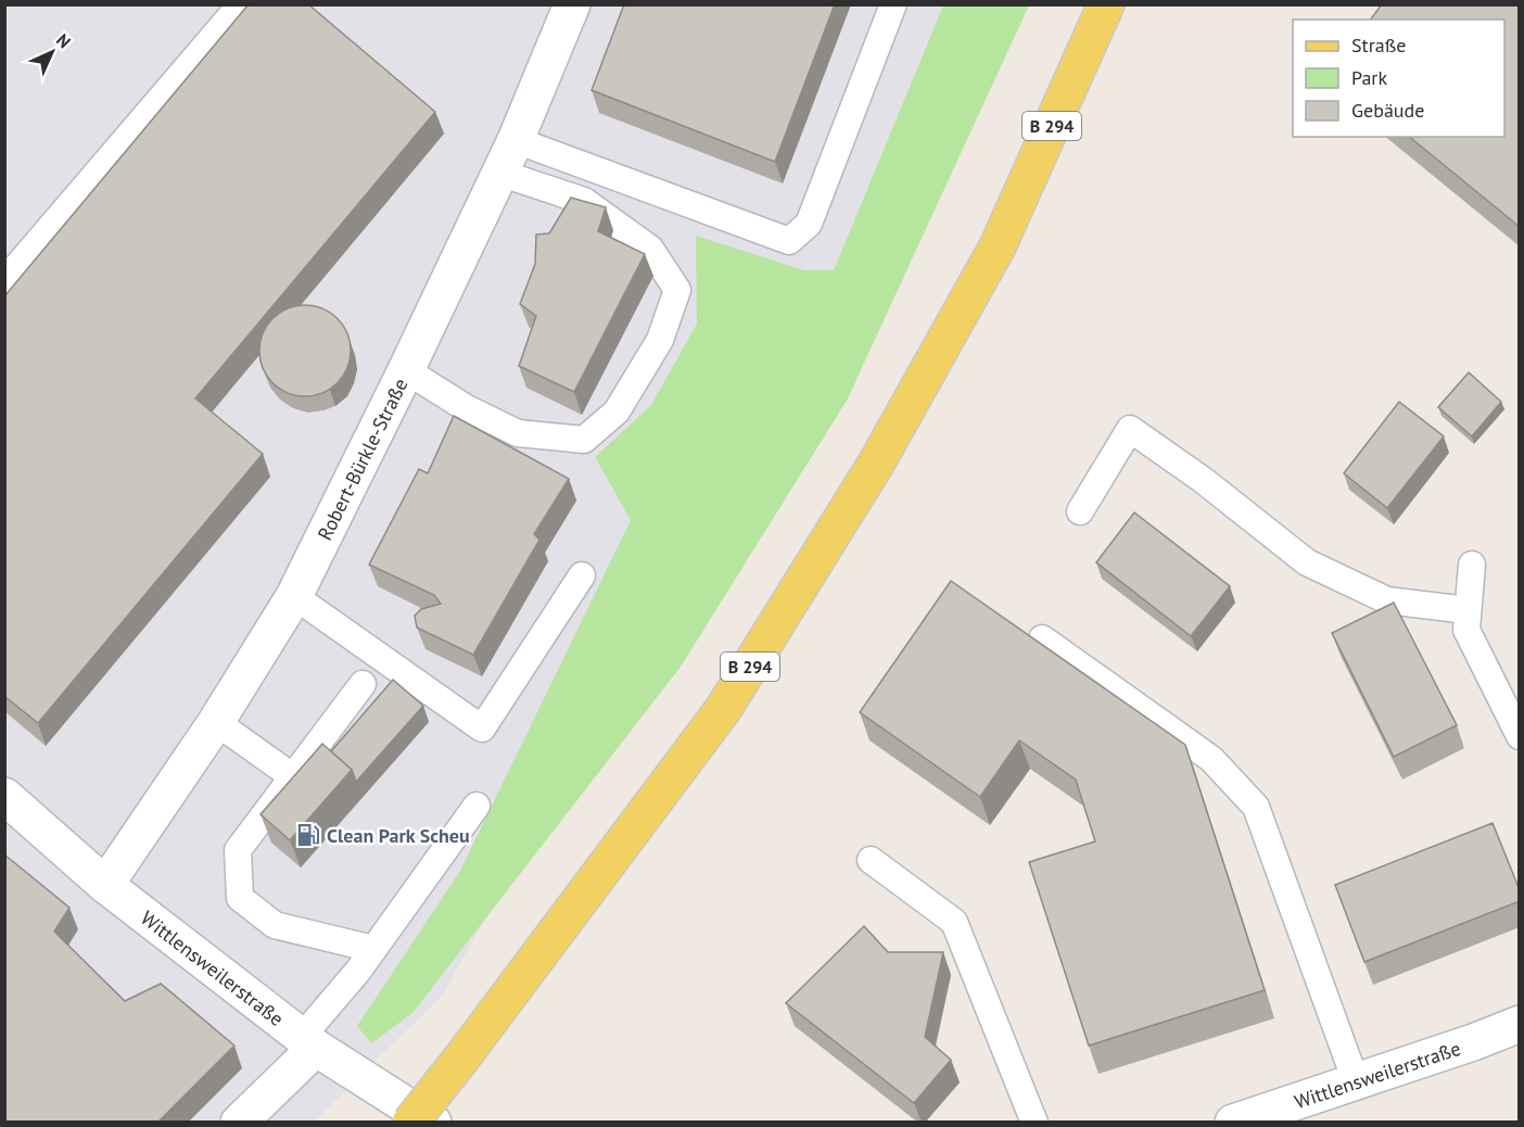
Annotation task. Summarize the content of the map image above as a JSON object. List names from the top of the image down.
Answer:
{
  "streets": {
    "main road": ["B 294"],
    "street": ["Robert-Bürkle-Straße", "Wittlensweilerstraße"]
  },
  "crossings": [
    ["Robert-Bürkle-Straße", "Wittlensweilerstraße"]
  ],
  "places": {
    "fuel station": ["Clean Park Scheu"]
  },
  "legend": ["Straße", "Park", "Gebäude"],
  "north": "top right"
}
